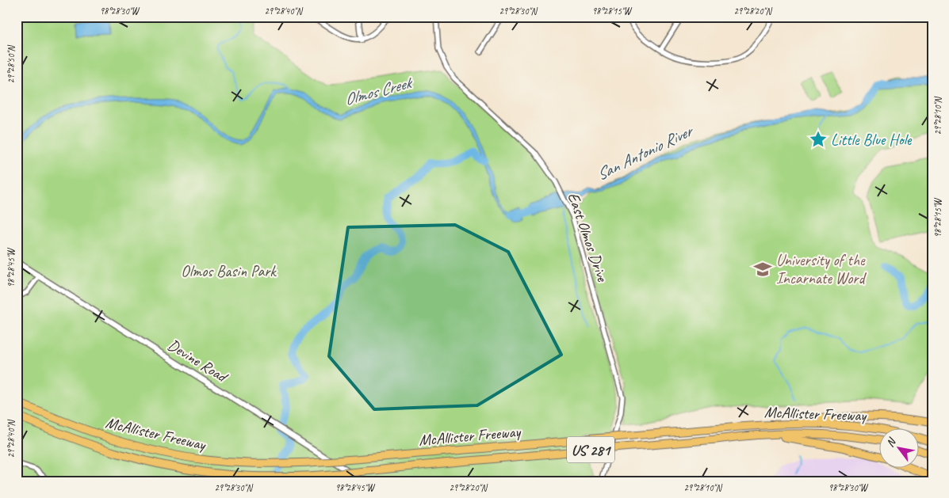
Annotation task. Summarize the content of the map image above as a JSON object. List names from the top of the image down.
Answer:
{
  "streets": {
    "highway": ["McAllister Freeway", "US 281"],
    "street": ["East Olmos Drive", "Devine Road"]
  },
  "water": ["Olmos Creek", "San Antonio River"],
  "parks": ["Olmos Basin Park"],
  "places": {
    "place": ["Little Blue Hole"],
    "school or university": ["University of the Incarnate Word"]
  },
  "north": "top left",
  "coordinates": [
    "98°28'30\"W",
    "29°28'40\"N",
    "29°28'30\"N",
    "98°28'15\"W",
    "29°28'20\"N",
    "29°28'50\"N",
    "29°28'10\"N",
    "98°28'45\"W"
  ]
}
